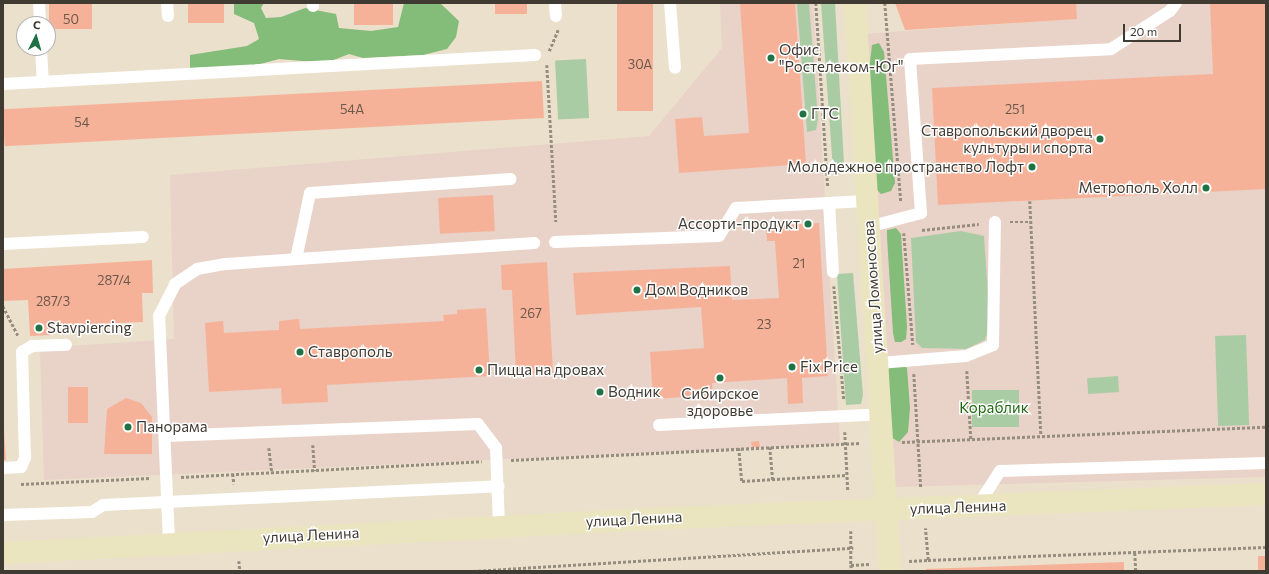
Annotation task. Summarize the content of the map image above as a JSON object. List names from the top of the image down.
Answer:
{
  "streets": {
    "main road": ["улица Ломоносова", "улица Ленина"]
  },
  "crossings": [
    ["улица Ломоносова", "улица Ленина"]
  ],
  "parks": ["Кораблик"],
  "places": [
    "Офис \"Ростелеком-Юг\"",
    "ГТС",
    "Ставропольский дворец культуры и спорта",
    "Молодежное пространство Лофт",
    "Метрополь Холл",
    "Ассорти-продукт",
    "Дом Водников",
    "Stavpiercing",
    "Ставрополь",
    "Fix Price",
    "Пицца на дровах",
    "Сибирское здоровье",
    "Водник",
    "Панорама"
  ],
  "house_numbers": [
    "50",
    "30А",
    "54А",
    "251",
    "54",
    "21",
    "287/4",
    "287/3",
    "267",
    "23"
  ],
  "scale_bar": "20 m",
  "north": "top"
}
